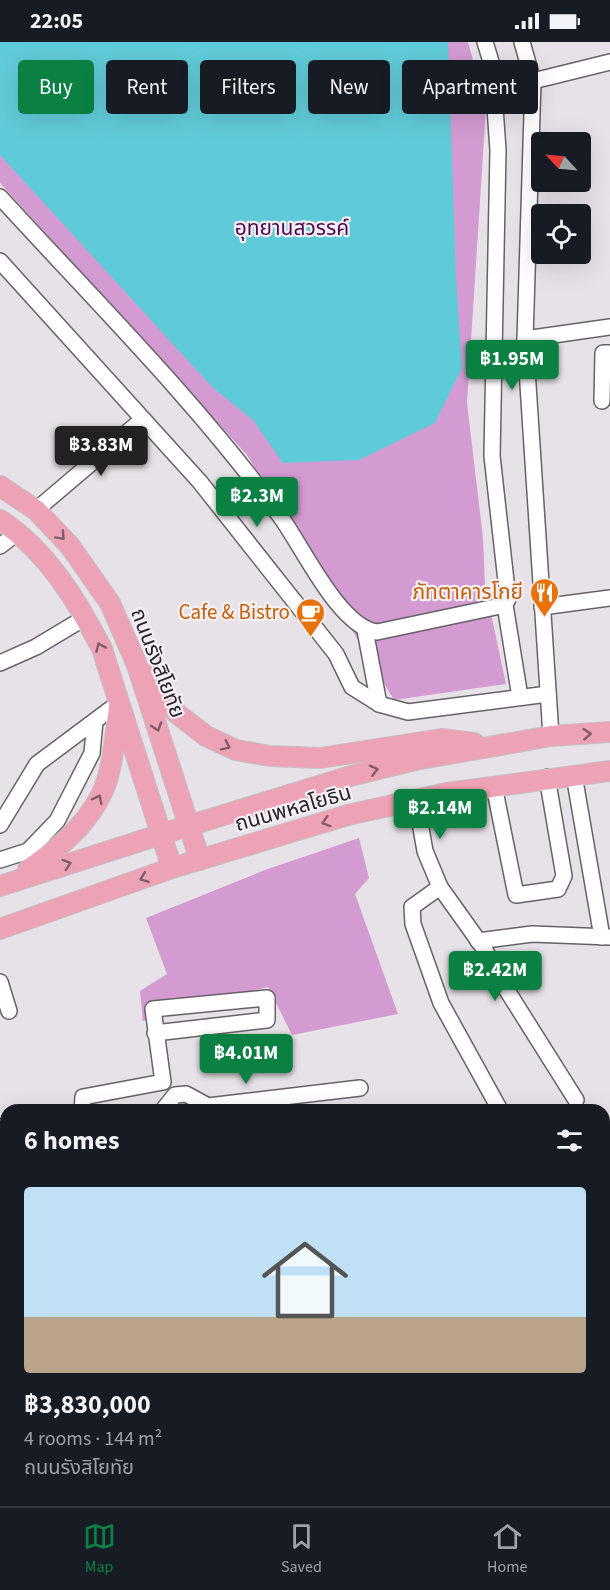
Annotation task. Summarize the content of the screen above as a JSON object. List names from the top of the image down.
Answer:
{
  "streets": {
    "main road": ["ถนนรังสิโยทัย", "ถนนพหลโยธิน"]
  },
  "crossings": [
    ["ถนนรังสิโยทัย", "ถนนพหลโยธิน"]
  ],
  "parks": ["อุทยานสวรรค์"],
  "places": {
    "restaurant": ["ภัทตาคารโกยี"],
    "cafe": ["Cafe & Bistro"]
  },
  "north": "top left",
  "page": {
    "status": "22:05",
    "chip": [
      "Buy",
      "Rent",
      "Filters",
      "New",
      "Apartment"
    ],
    "price": [
      "฿1.95M",
      "฿3.83M",
      "฿2.3M",
      "฿2.14M",
      "฿2.42M",
      "฿4.01M"
    ],
    "heading": "6 homes",
    "list": [
      {
        "name": "฿3,830,000",
        "note": "4 rooms · 144 m² · ถนนรังสิโยทัย"
      }
    ],
    "tabs": ["Map", "Saved", "Home"]
  }
}
